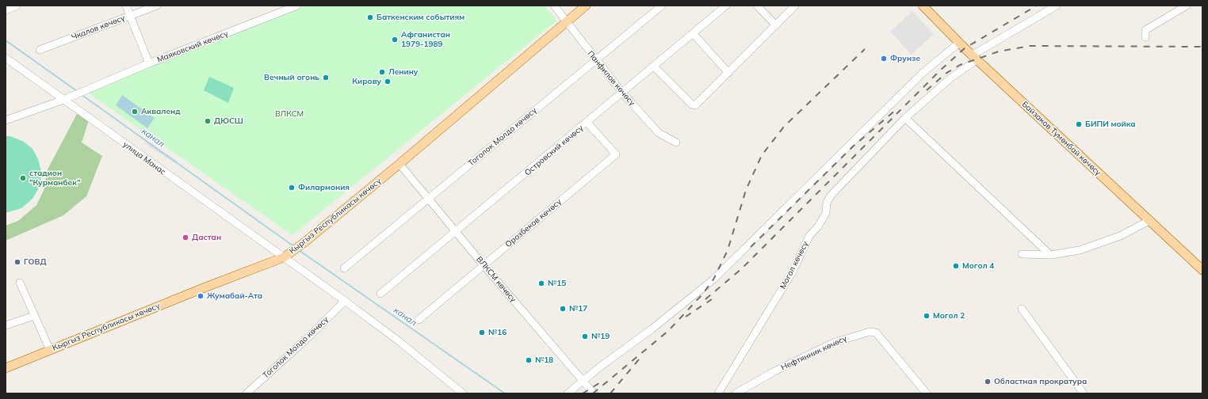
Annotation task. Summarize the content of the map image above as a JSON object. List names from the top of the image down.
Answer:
{
  "streets": {
    "main road": ["Байзаков Түмөнбай көчөсү", "Кыргыз Республикасы көчөсү"],
    "street": [
      "Чкалов көчөсү",
      "Маяковский көчөсү",
      "Панфилов көчөсү",
      "Тоголок Молдо көчөсү",
      "Островский көчөсү",
      "улица Манас",
      "Орозбеков көчөсү",
      "Могол көчөсү",
      "ВЛКСМ көчөсү",
      "Нефтянник көчөсү"
    ]
  },
  "crossings": [
    ["Маяковский көчөсү", "улица Манас"],
    ["Панфилов көчөсү", "Тоголок Молдо көчөсү"],
    ["Панфилов көчөсү", "Островский көчөсү"],
    ["Панфилов көчөсү", "Кыргыз Республикасы көчөсү"],
    ["Тоголок Молдо көчөсү", "улица Манас"],
    ["Тоголок Молдо көчөсү", "ВЛКСМ көчөсү"],
    ["Байзаков Түмөнбай көчөсү", "Могол көчөсү"],
    ["Островский көчөсү", "Орозбеков көчөсү"],
    ["Островский көчөсү", "ВЛКСМ көчөсү"],
    ["улица Манас", "Кыргыз Республикасы көчөсү"],
    ["Кыргыз Республикасы көчөсү", "ВЛКСМ көчөсү"],
    ["Орозбеков көчөсү", "ВЛКСМ көчөсү"]
  ],
  "water": ["канал"],
  "parks": ["ВЛКСМ"],
  "places": [
    "Баткенским событиям",
    "Афганистан 1979-1989",
    "Фрунзе",
    "Ленину",
    "Вечный огонь",
    "Кирову",
    "Акваленд",
    "ДЮСШ",
    "БИПИ мойка",
    "стадион \"Курманбек\"",
    "Филармония",
    "Дастан",
    "ГОВД",
    "Могол 4",
    "№15",
    "Жумабай-Ата",
    "№17",
    "Могол 2",
    "№16",
    "№19",
    "№18",
    "Областная прократура"
  ]
}
